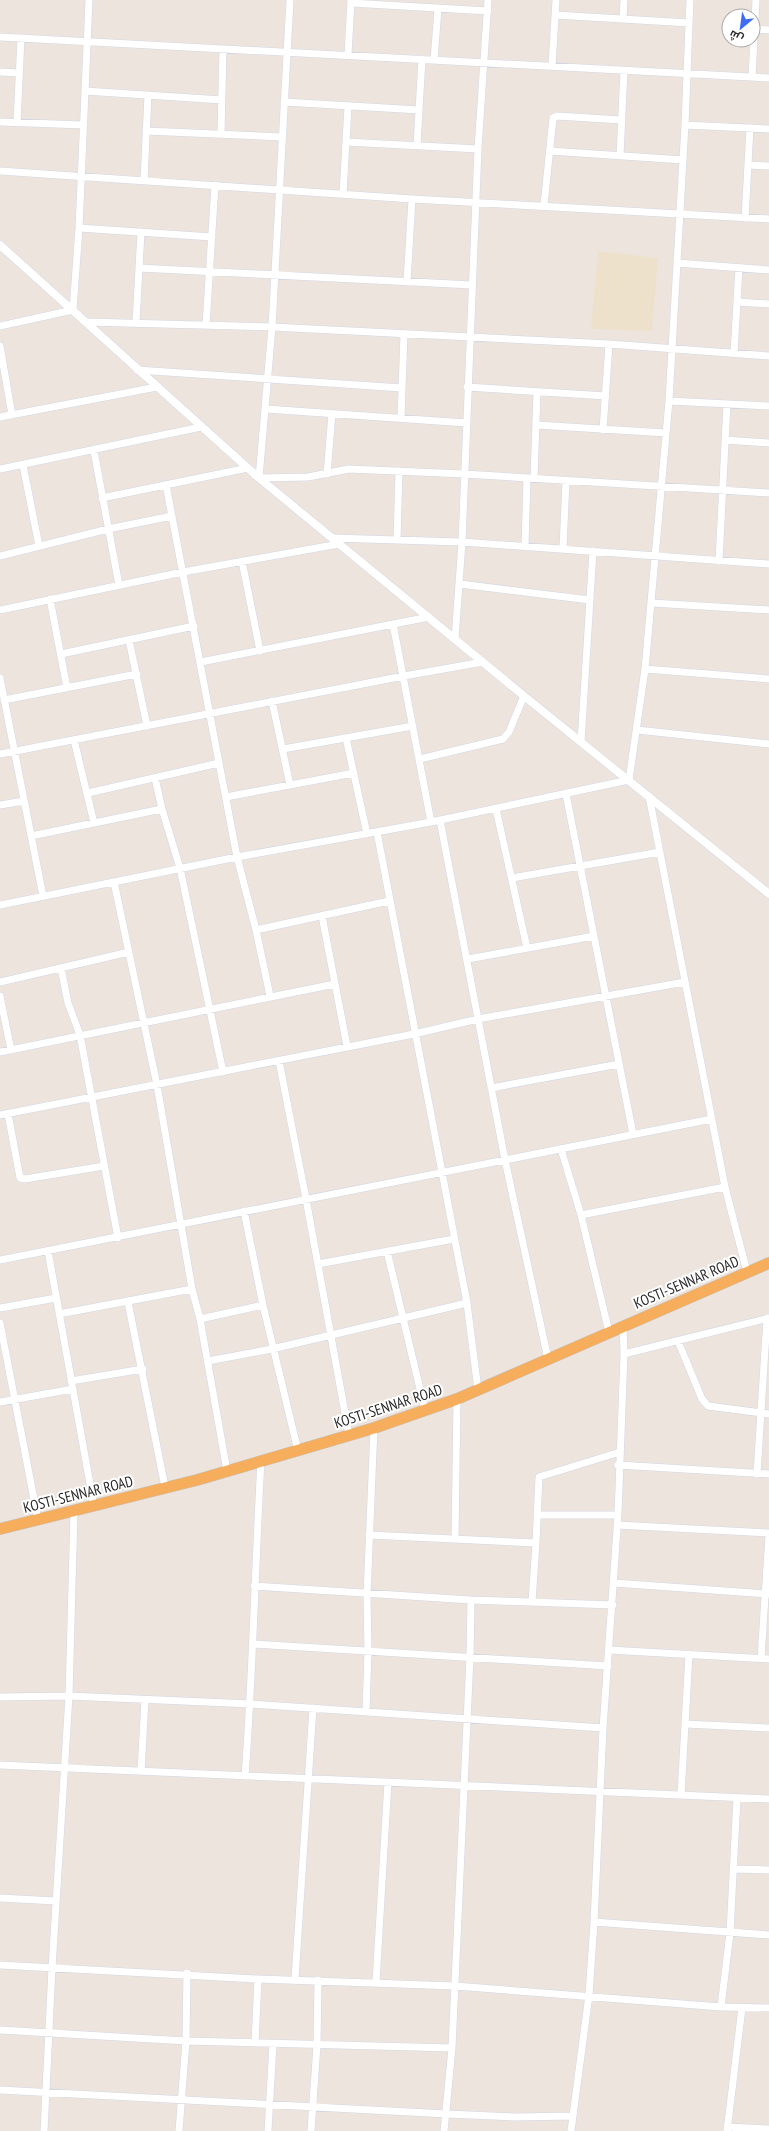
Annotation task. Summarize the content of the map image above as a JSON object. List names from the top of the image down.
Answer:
{
  "streets": {
    "highway": ["KOSTI-SENNAR ROAD"]
  },
  "north": "bottom left"
}
